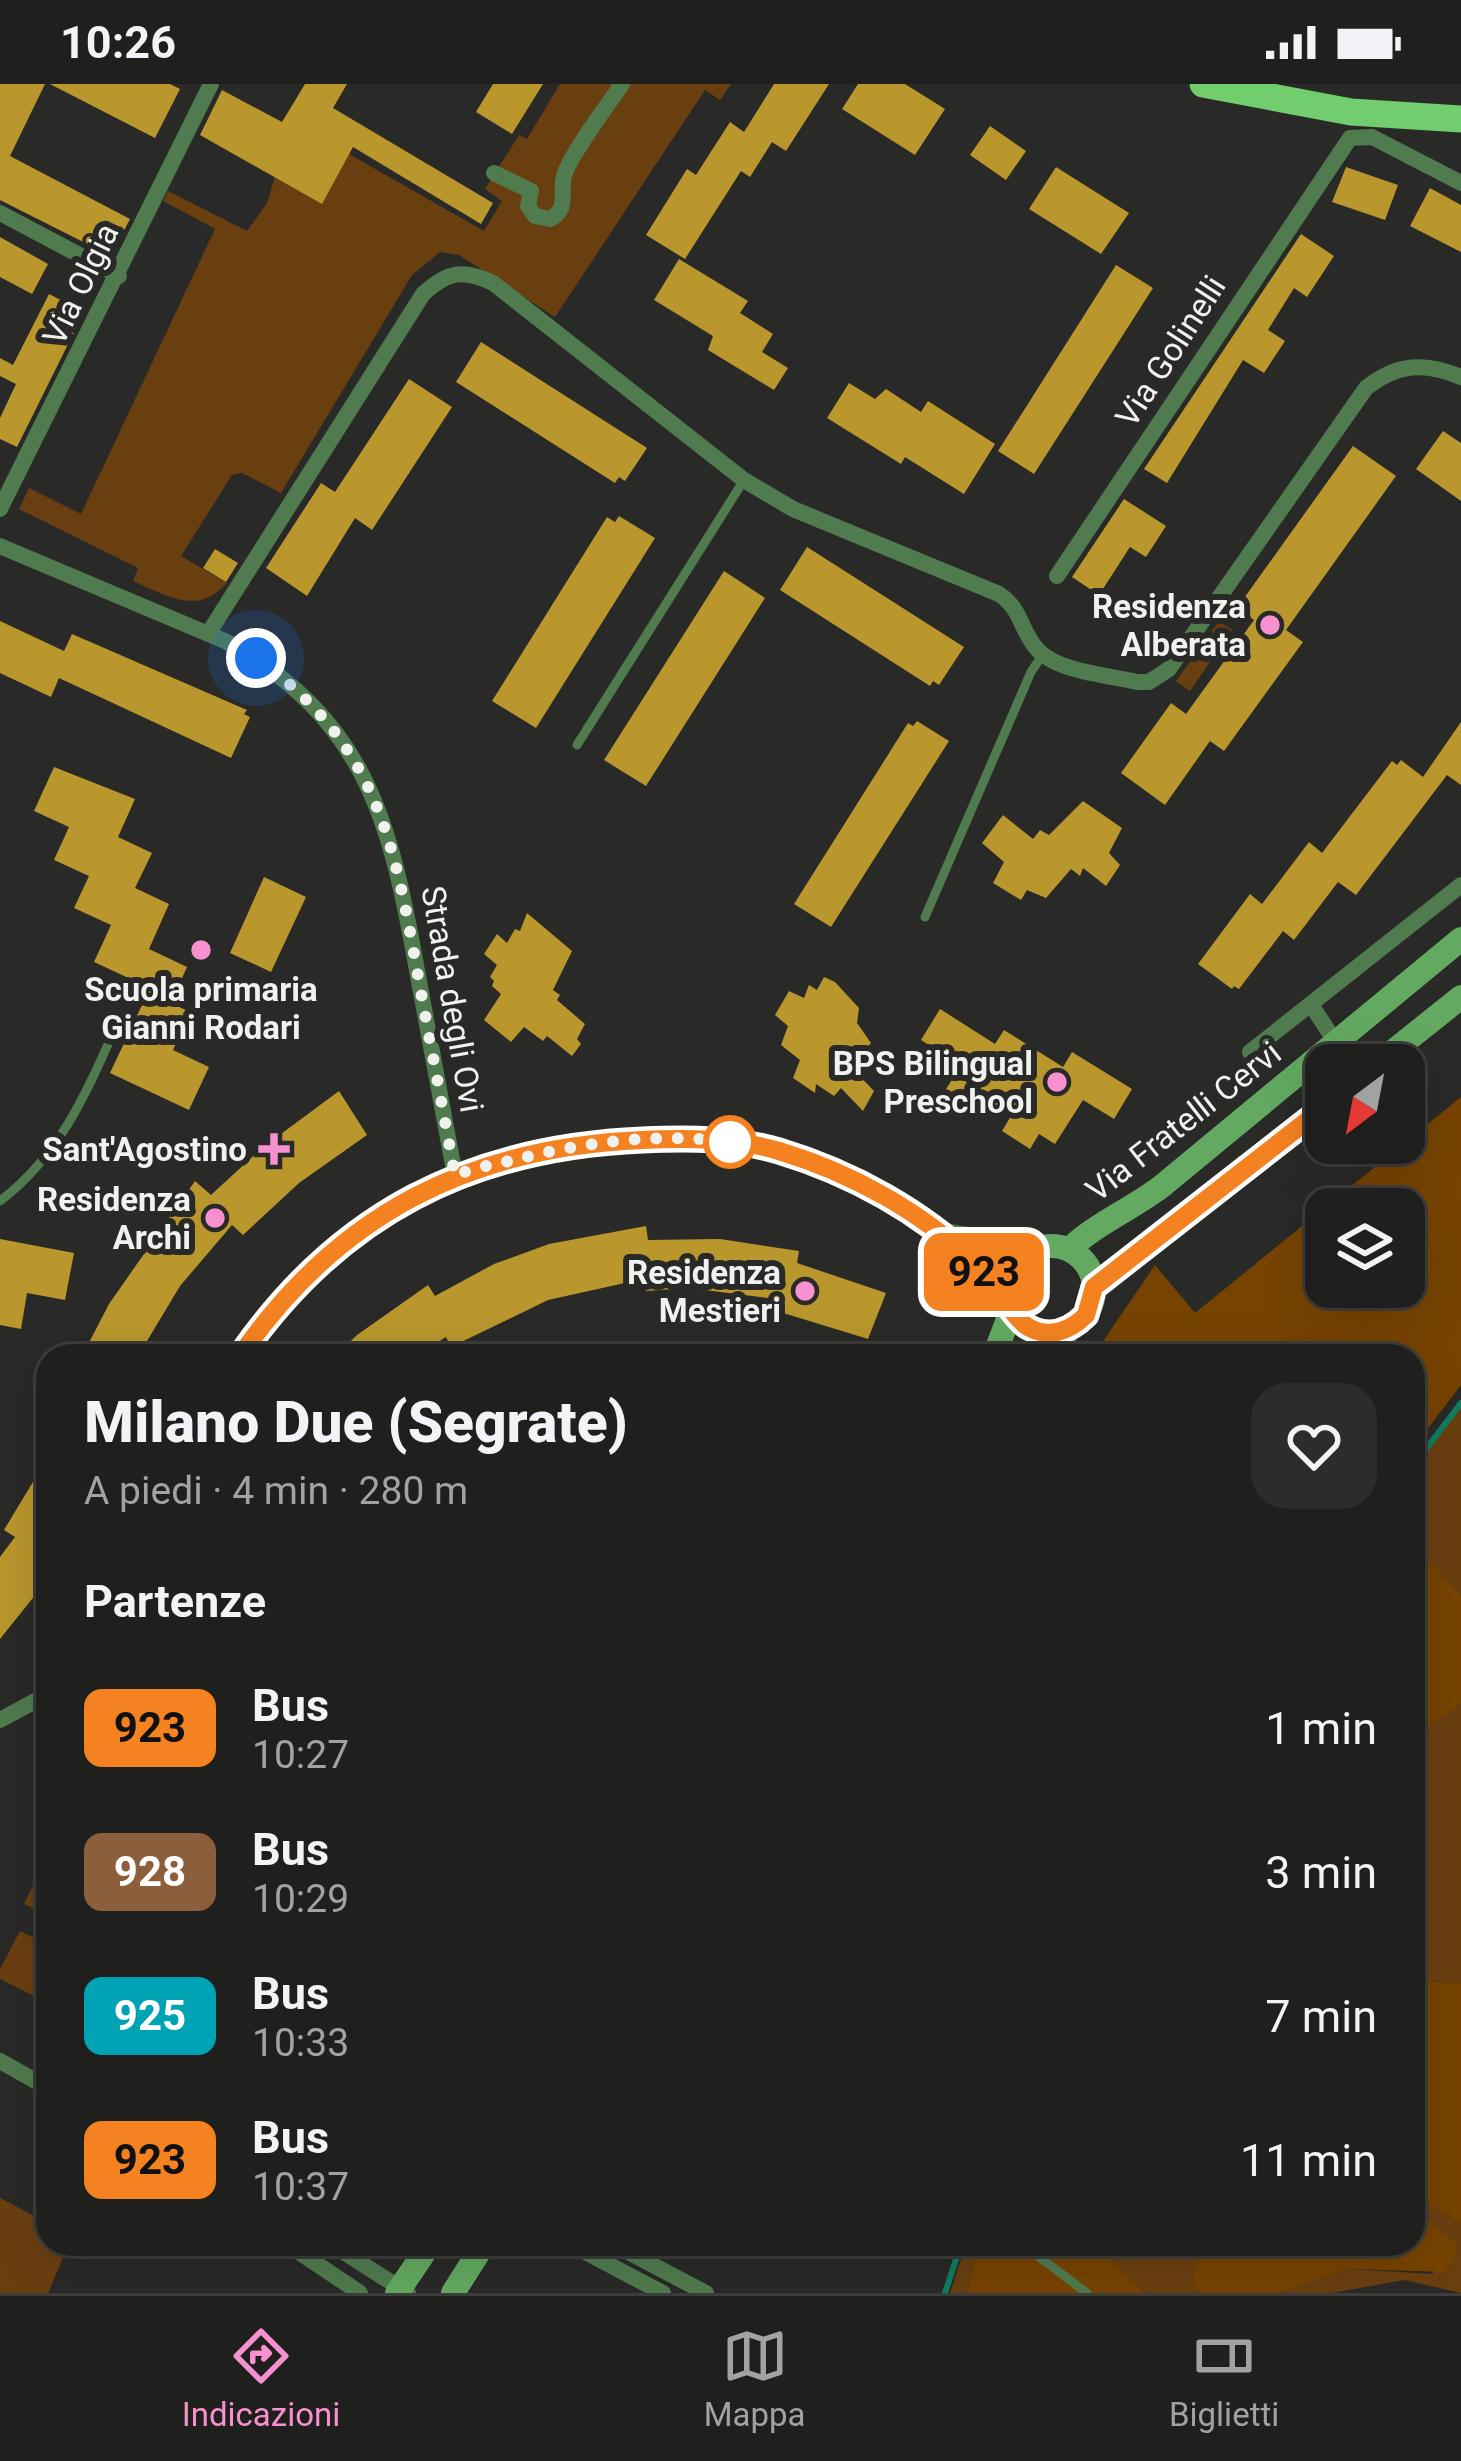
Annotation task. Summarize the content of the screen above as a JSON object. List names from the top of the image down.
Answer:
{
  "streets": {
    "street": [
      "Via Olgia",
      "Via Golinelli",
      "Strada degli Ovi",
      "Via Fratelli Cervi"
    ]
  },
  "places": {
    "other": [
      "Residenza Alberata",
      "Scuola primaria Gianni Rodari",
      "BPS Bilingual Preschool",
      "Residenza Archi",
      "Residenza Mestieri"
    ],
    "health": ["Sant'Agostino"]
  },
  "lines": ["bus line 923"],
  "north": "bottom left",
  "page": {
    "status": "10:26",
    "on_map": "923",
    "heading": [
      ["Milano Due (Segrate)", "A piedi · 4 min · 280 m"],
      "Partenze"
    ],
    "list": [
      {
        "mark": "923",
        "name": "Bus",
        "note": "10:27",
        "value": "1 min"
      },
      {
        "mark": "928",
        "name": "Bus",
        "note": "10:29",
        "value": "3 min"
      },
      {
        "mark": "925",
        "name": "Bus",
        "note": "10:33",
        "value": "7 min"
      },
      {
        "mark": "923",
        "name": "Bus",
        "note": "10:37",
        "value": "11 min"
      }
    ],
    "tabs": ["Indicazioni", "Mappa", "Biglietti"]
  }
}
